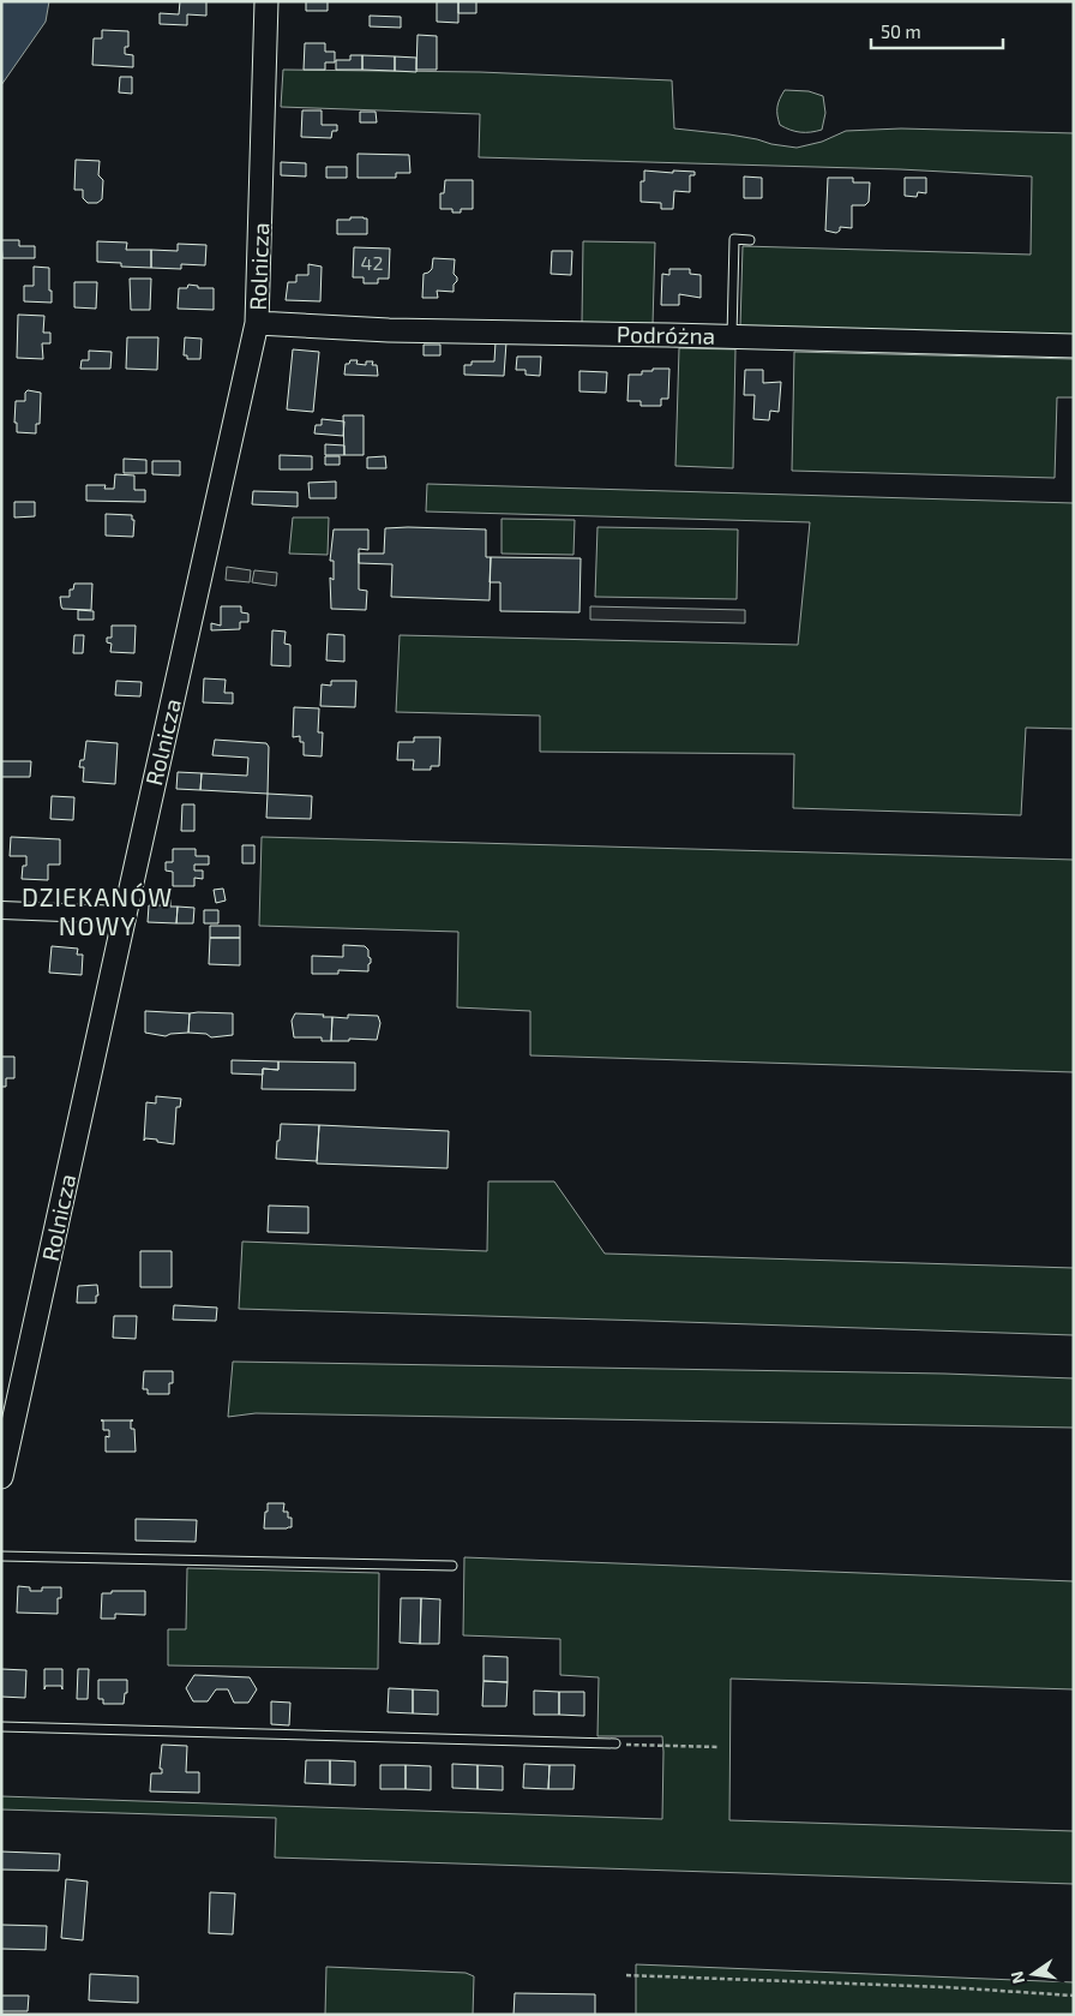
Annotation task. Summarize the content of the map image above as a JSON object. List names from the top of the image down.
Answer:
{
  "streets": {
    "street": ["Rolnicza", "Podróżna"]
  },
  "crossings": [
    ["Rolnicza", "Podróżna"]
  ],
  "districts": ["DZIEKANÓW NOWY"],
  "house_numbers": ["42"],
  "scale_bar": "50 m",
  "north": "left"
}
